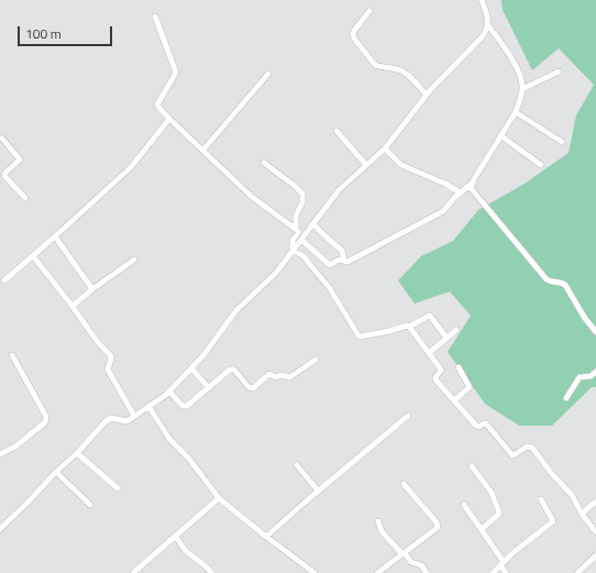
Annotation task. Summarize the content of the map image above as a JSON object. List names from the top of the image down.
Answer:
{
  "scale_bar": "100 m"
}
